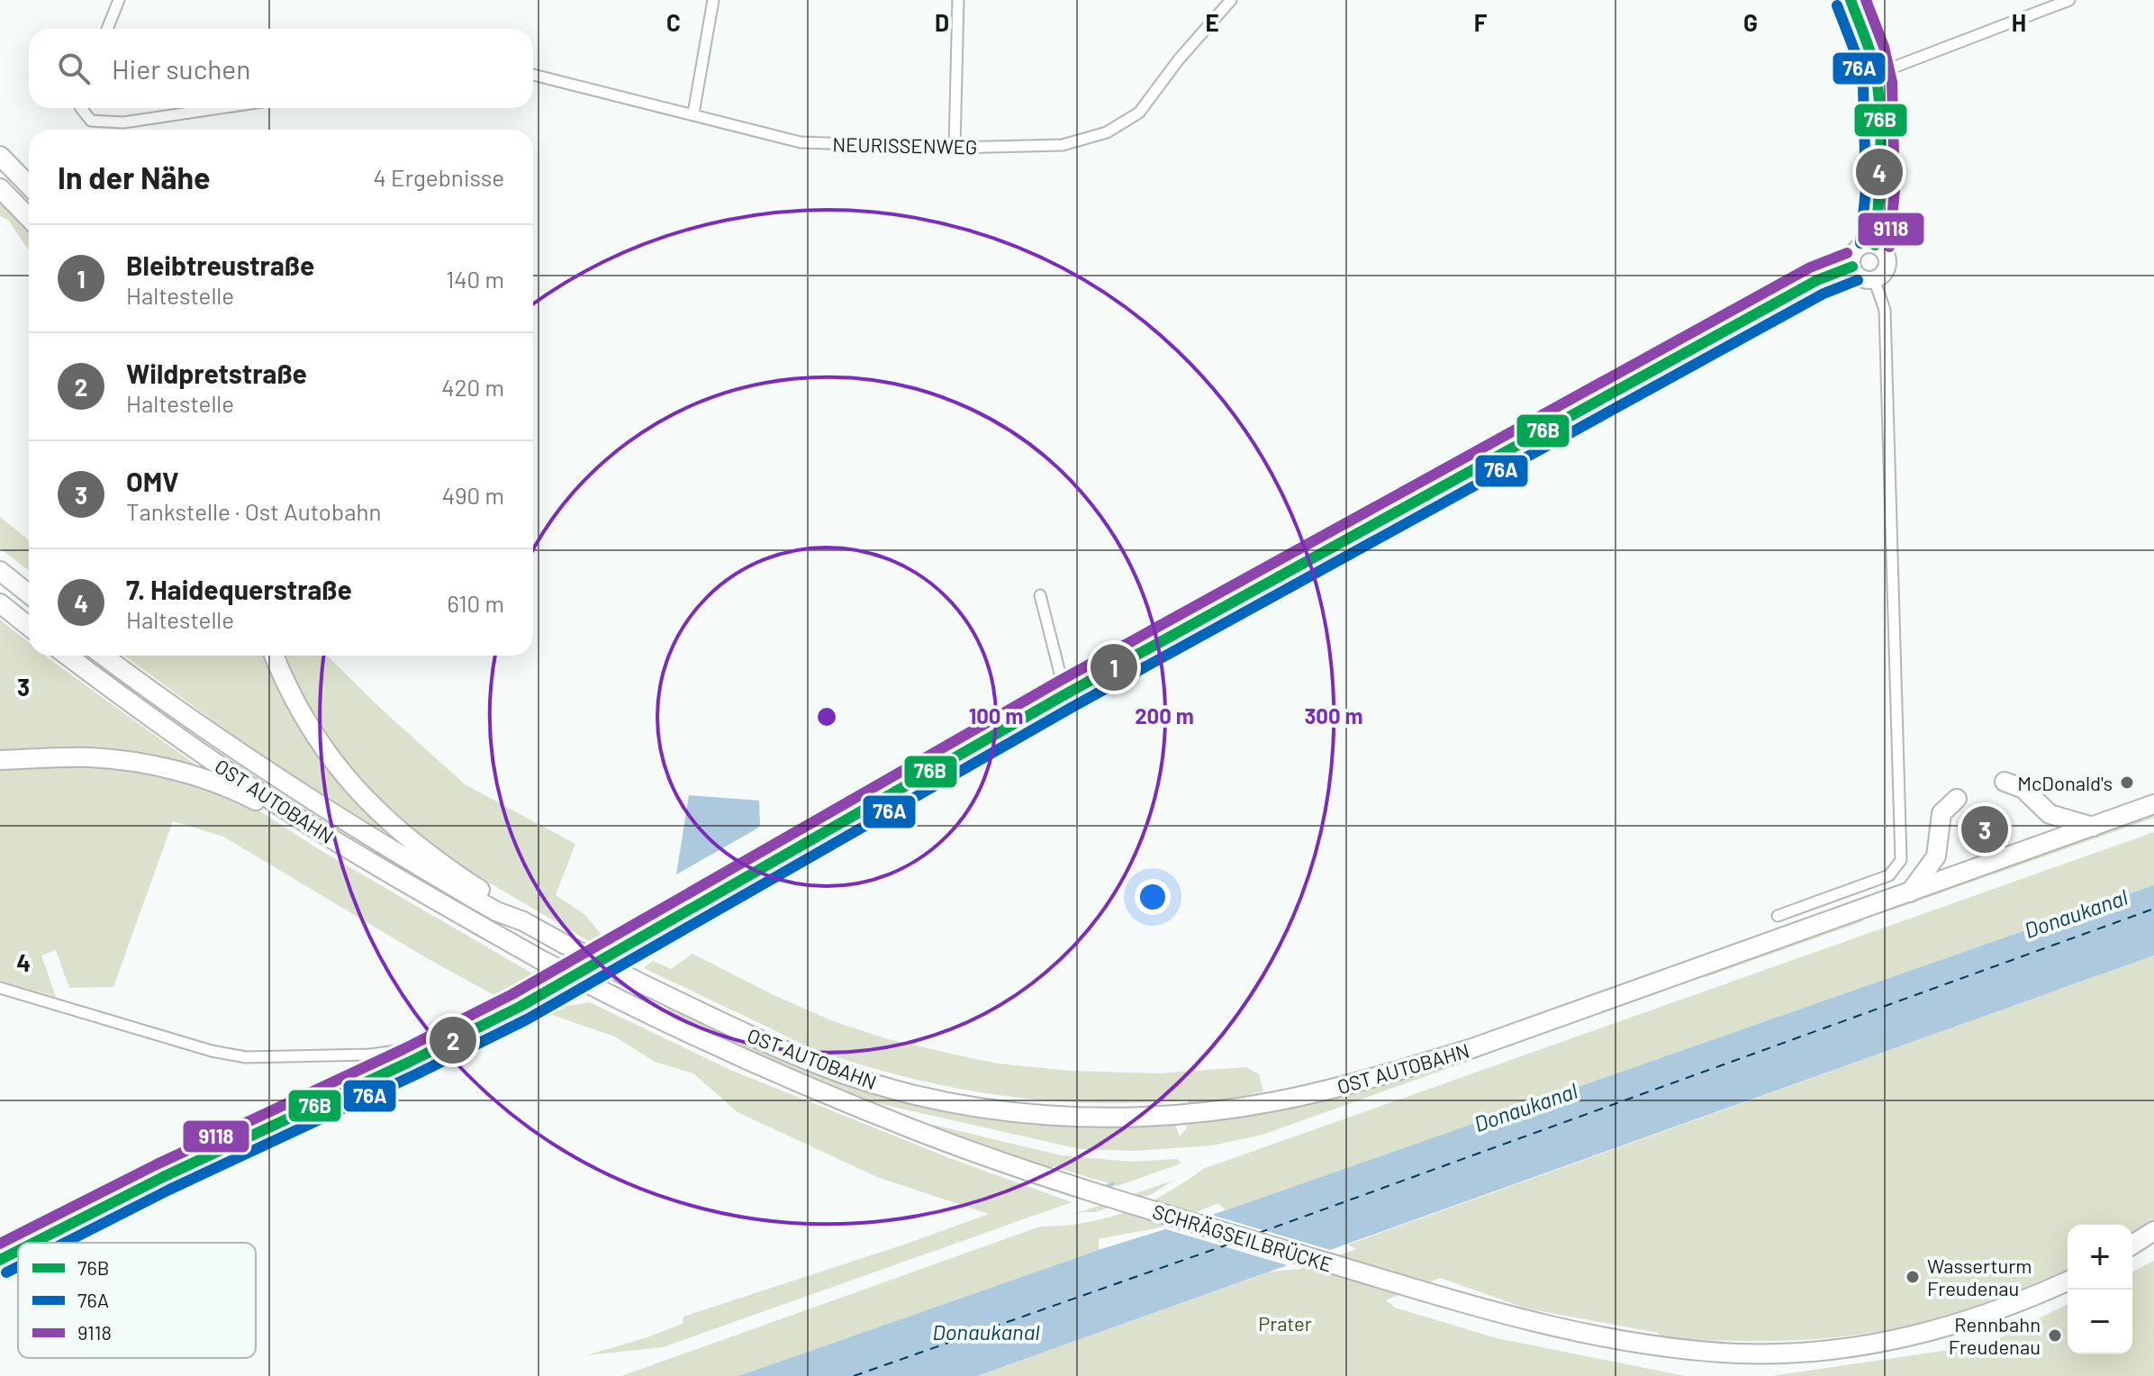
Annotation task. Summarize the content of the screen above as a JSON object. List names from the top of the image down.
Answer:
{
  "streets": {
    "highway": ["OST AUTOBAHN", "SCHRÄGSEILBRÜCKE"],
    "street": ["NEURISSENWEG"]
  },
  "crossings": [
    ["OST AUTOBAHN", "SCHRÄGSEILBRÜCKE"]
  ],
  "water": ["Donaukanal"],
  "parks": ["Prater"],
  "places": ["McDonald's", "Wasserturm Freudenau", "Rennbahn Freudenau"],
  "lines": ["transit line 76B", "transit line 9118", "transit line 76A"],
  "legend": ["76B", "76A", "9118"],
  "page": {
    "search": "Hier suchen",
    "heading": ["In der Nähe", "4 Ergebnisse"],
    "pins": [
      "4",
      "1",
      "3",
      "2"
    ],
    "list": [
      {
        "mark": "1",
        "name": "Bleibtreustraße",
        "note": "Haltestelle",
        "value": "140 m"
      },
      {
        "mark": "2",
        "name": "Wildpretstraße",
        "note": "Haltestelle",
        "value": "420 m"
      },
      {
        "mark": "3",
        "name": "OMV",
        "note": "Tankstelle · Ost Autobahn",
        "value": "490 m"
      },
      {
        "mark": "4",
        "name": "7. Haidequerstraße",
        "note": "Haltestelle",
        "value": "610 m"
      }
    ],
    "map_buttons": ["+", "−"]
  },
  "grid": {
    "columns": [
      "C",
      "D",
      "E",
      "F",
      "G",
      "H"
    ],
    "rows": ["3", "4"]
  },
  "rings": ["100 m", "200 m", "300 m"]
}
